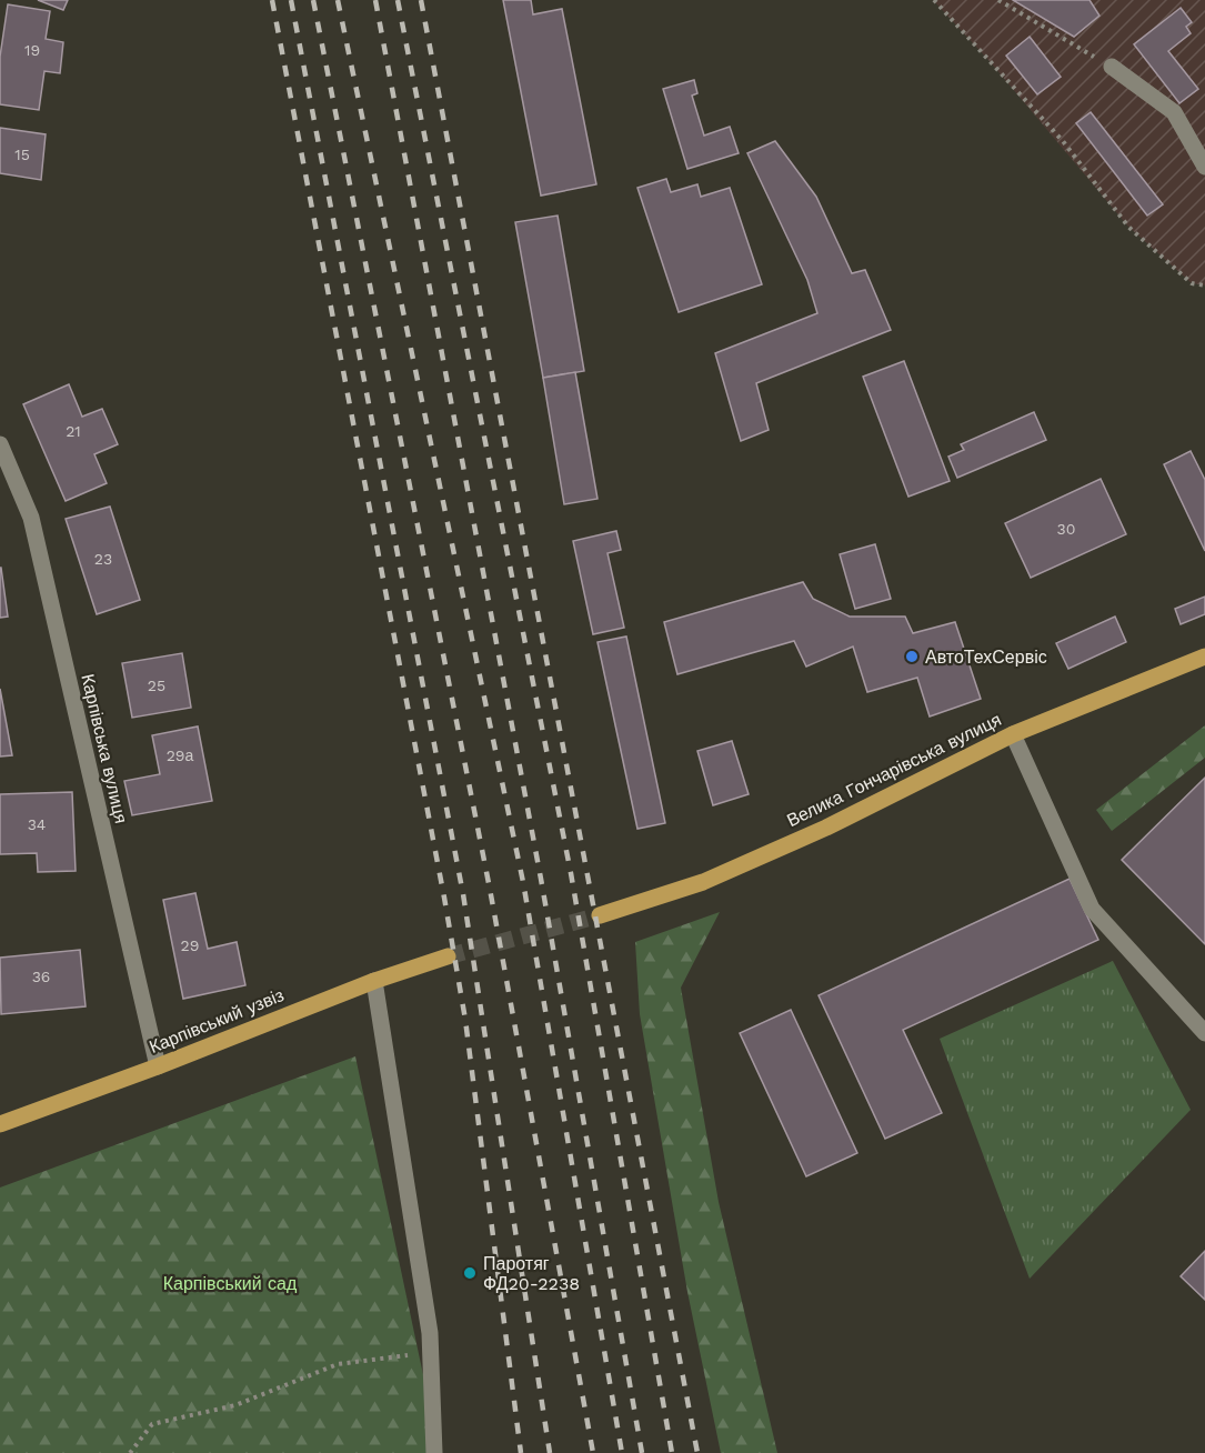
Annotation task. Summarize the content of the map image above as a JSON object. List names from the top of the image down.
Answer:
{
  "streets": {
    "main road": ["Велика Гончарівська вулиця", "Карпівський узвіз"],
    "street": ["Карпівська вулиця"]
  },
  "crossings": [
    ["Карпівська вулиця", "Карпівський узвіз"]
  ],
  "parks": ["Карпівський сад"],
  "places": ["АвтоТехСервіс", "Паротяг ФД20-2238"],
  "house_numbers": [
    "19",
    "15",
    "21",
    "30",
    "23",
    "25",
    "29а",
    "34",
    "29",
    "36"
  ]
}
